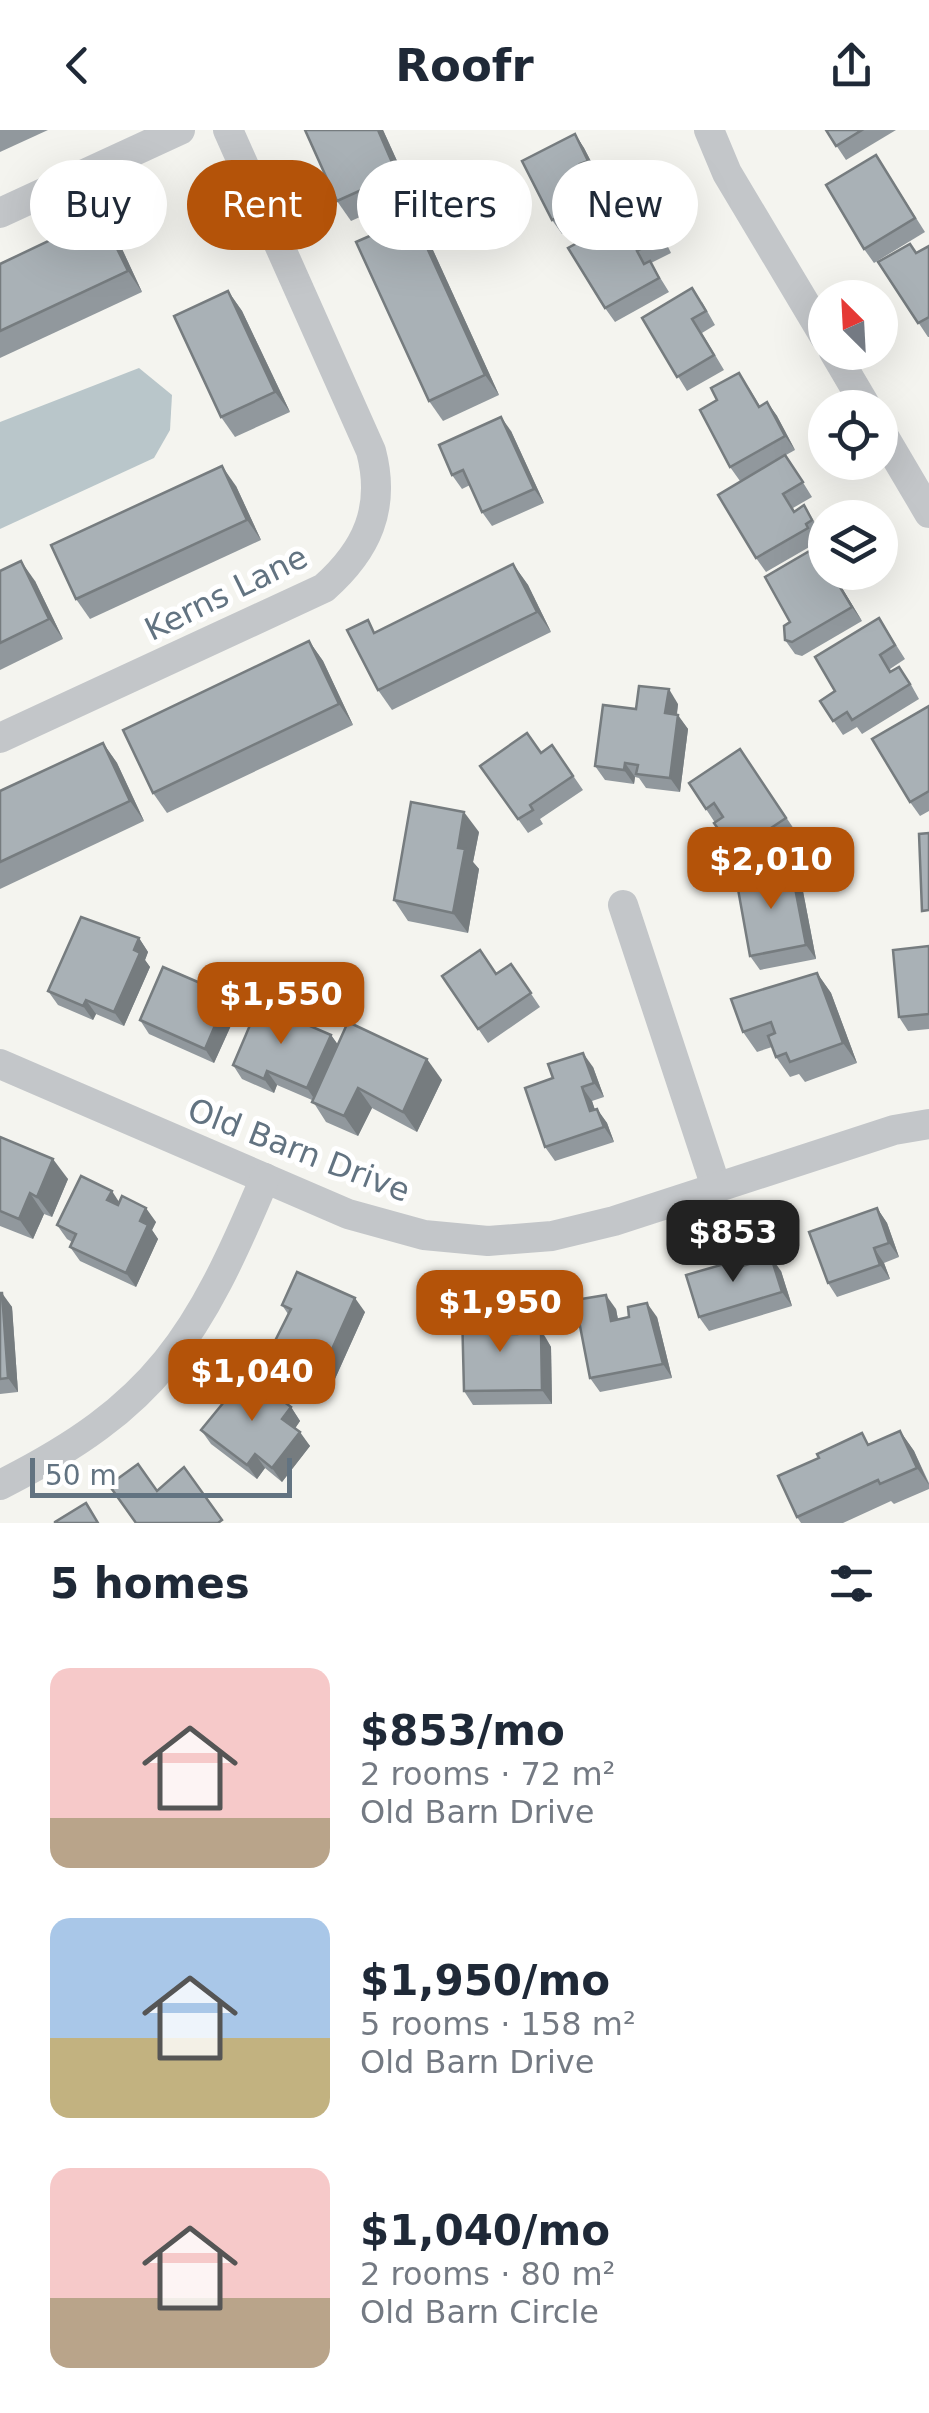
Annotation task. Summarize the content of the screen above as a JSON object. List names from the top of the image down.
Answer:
{
  "streets": {
    "street": ["Kerns Lane", "Old Barn Drive"]
  },
  "scale_bar": "50 m",
  "north": "top left",
  "page": {
    "header": "Roofr",
    "chip": [
      "Buy",
      "Rent",
      "Filters",
      "New"
    ],
    "price": [
      "$2,010",
      "$1,550",
      "$853",
      "$1,950",
      "$1,040"
    ],
    "scale": "50 m",
    "heading": "5 homes",
    "list": [
      {
        "name": "$853/mo",
        "note": "2 rooms · 72 m² · Old Barn Drive"
      },
      {
        "name": "$1,950/mo",
        "note": "5 rooms · 158 m² · Old Barn Drive"
      },
      {
        "name": "$1,040/mo",
        "note": "2 rooms · 80 m² · Old Barn Circle"
      }
    ]
  }
}
